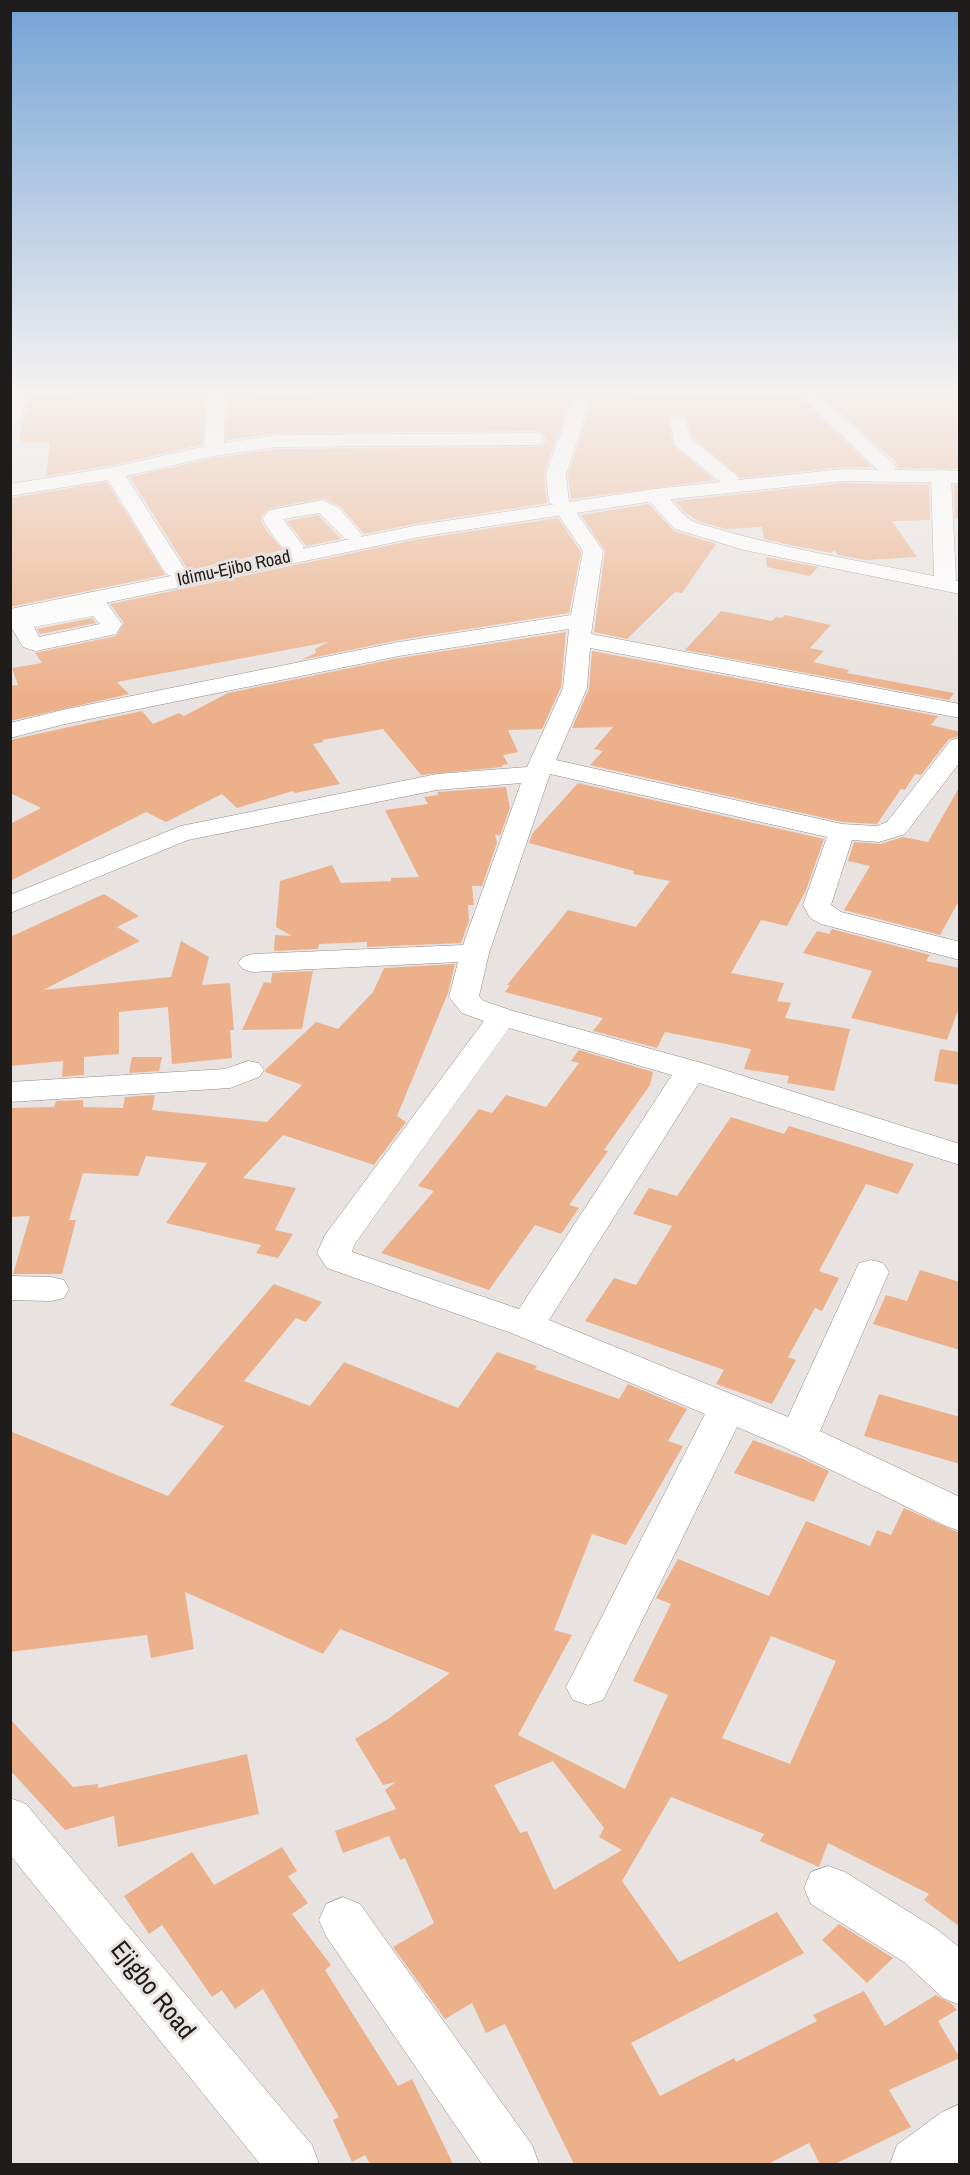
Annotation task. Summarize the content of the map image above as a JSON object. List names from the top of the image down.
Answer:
{
  "streets": {
    "main road": ["Idimu-Ejibo Road"],
    "street": ["Ejigbo Road"]
  }
}
